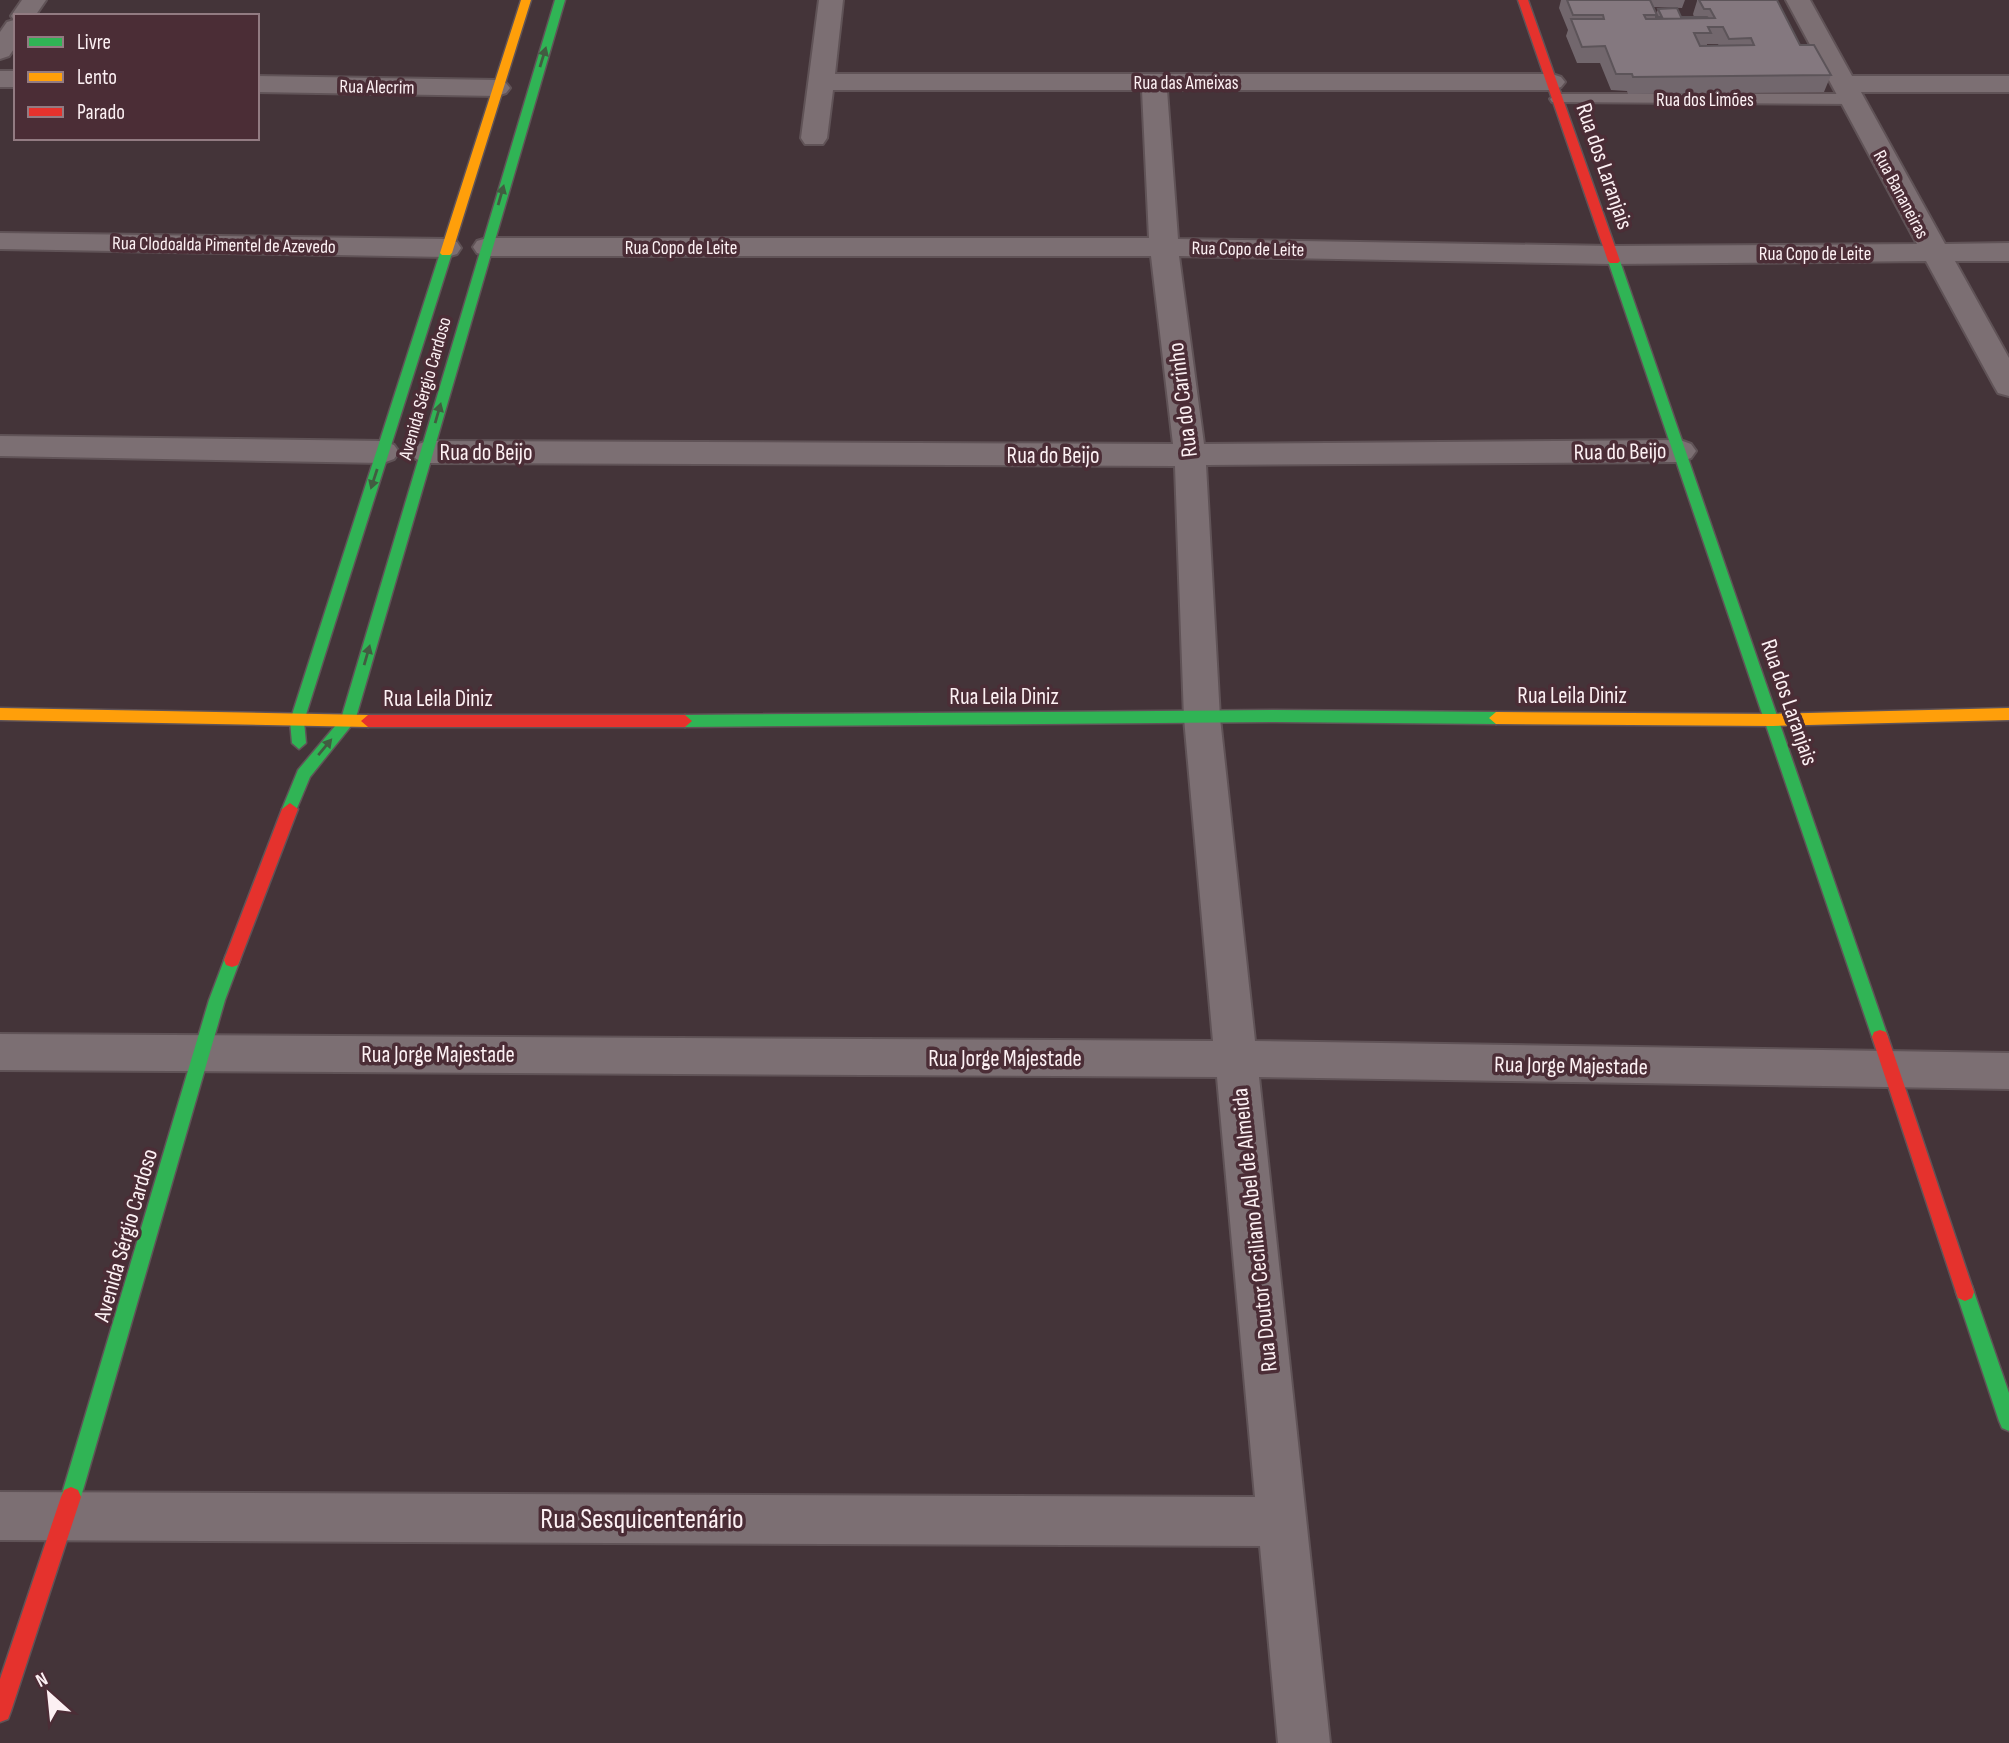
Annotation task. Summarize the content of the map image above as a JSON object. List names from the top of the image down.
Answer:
{
  "streets": {
    "street": [
      "Rua das Ameixas",
      "Rua Alecrim",
      "Rua dos Limões",
      "Rua dos Laranjais",
      "Rua Bananeiras",
      "Rua Clodoalda Pimentel de Azevedo",
      "Rua Copo de Leite",
      "Avenida Sérgio Cardoso",
      "Rua do Carinho",
      "Rua do Beijo",
      "Rua Leila Diniz",
      "Rua Jorge Majestade",
      "Rua Doutor Ceciliano Abel de Almeida",
      "Rua Sesquicentenário"
    ]
  },
  "crossings": [
    ["Rua das Ameixas", "Rua dos Limões"],
    ["Rua das Ameixas", "Rua dos Laranjais"],
    ["Rua das Ameixas", "Rua do Carinho"],
    ["Rua Alecrim", "Avenida Sérgio Cardoso"],
    ["Rua dos Limões", "Rua dos Laranjais"],
    ["Rua dos Limões", "Rua Bananeiras"],
    ["Rua dos Laranjais", "Rua Copo de Leite"],
    ["Rua dos Laranjais", "Rua do Beijo"],
    ["Rua dos Laranjais", "Rua Leila Diniz"],
    ["Rua dos Laranjais", "Rua Jorge Majestade"],
    ["Rua Bananeiras", "Rua Copo de Leite"],
    ["Rua Clodoalda Pimentel de Azevedo", "Rua Copo de Leite"],
    ["Rua Clodoalda Pimentel de Azevedo", "Avenida Sérgio Cardoso"],
    ["Rua Copo de Leite", "Avenida Sérgio Cardoso"],
    ["Rua Copo de Leite", "Rua do Carinho"],
    ["Avenida Sérgio Cardoso", "Rua do Beijo"],
    ["Avenida Sérgio Cardoso", "Rua Leila Diniz"],
    ["Avenida Sérgio Cardoso", "Rua Jorge Majestade"],
    ["Avenida Sérgio Cardoso", "Rua Sesquicentenário"],
    ["Rua do Carinho", "Rua do Beijo"],
    ["Rua do Carinho", "Rua Leila Diniz"],
    ["Rua do Carinho", "Rua Doutor Ceciliano Abel de Almeida"],
    ["Rua Leila Diniz", "Rua Doutor Ceciliano Abel de Almeida"],
    ["Rua Jorge Majestade", "Rua Doutor Ceciliano Abel de Almeida"],
    ["Rua Doutor Ceciliano Abel de Almeida", "Rua Sesquicentenário"]
  ],
  "legend": ["Livre", "Lento", "Parado"],
  "north": "top left"
}
